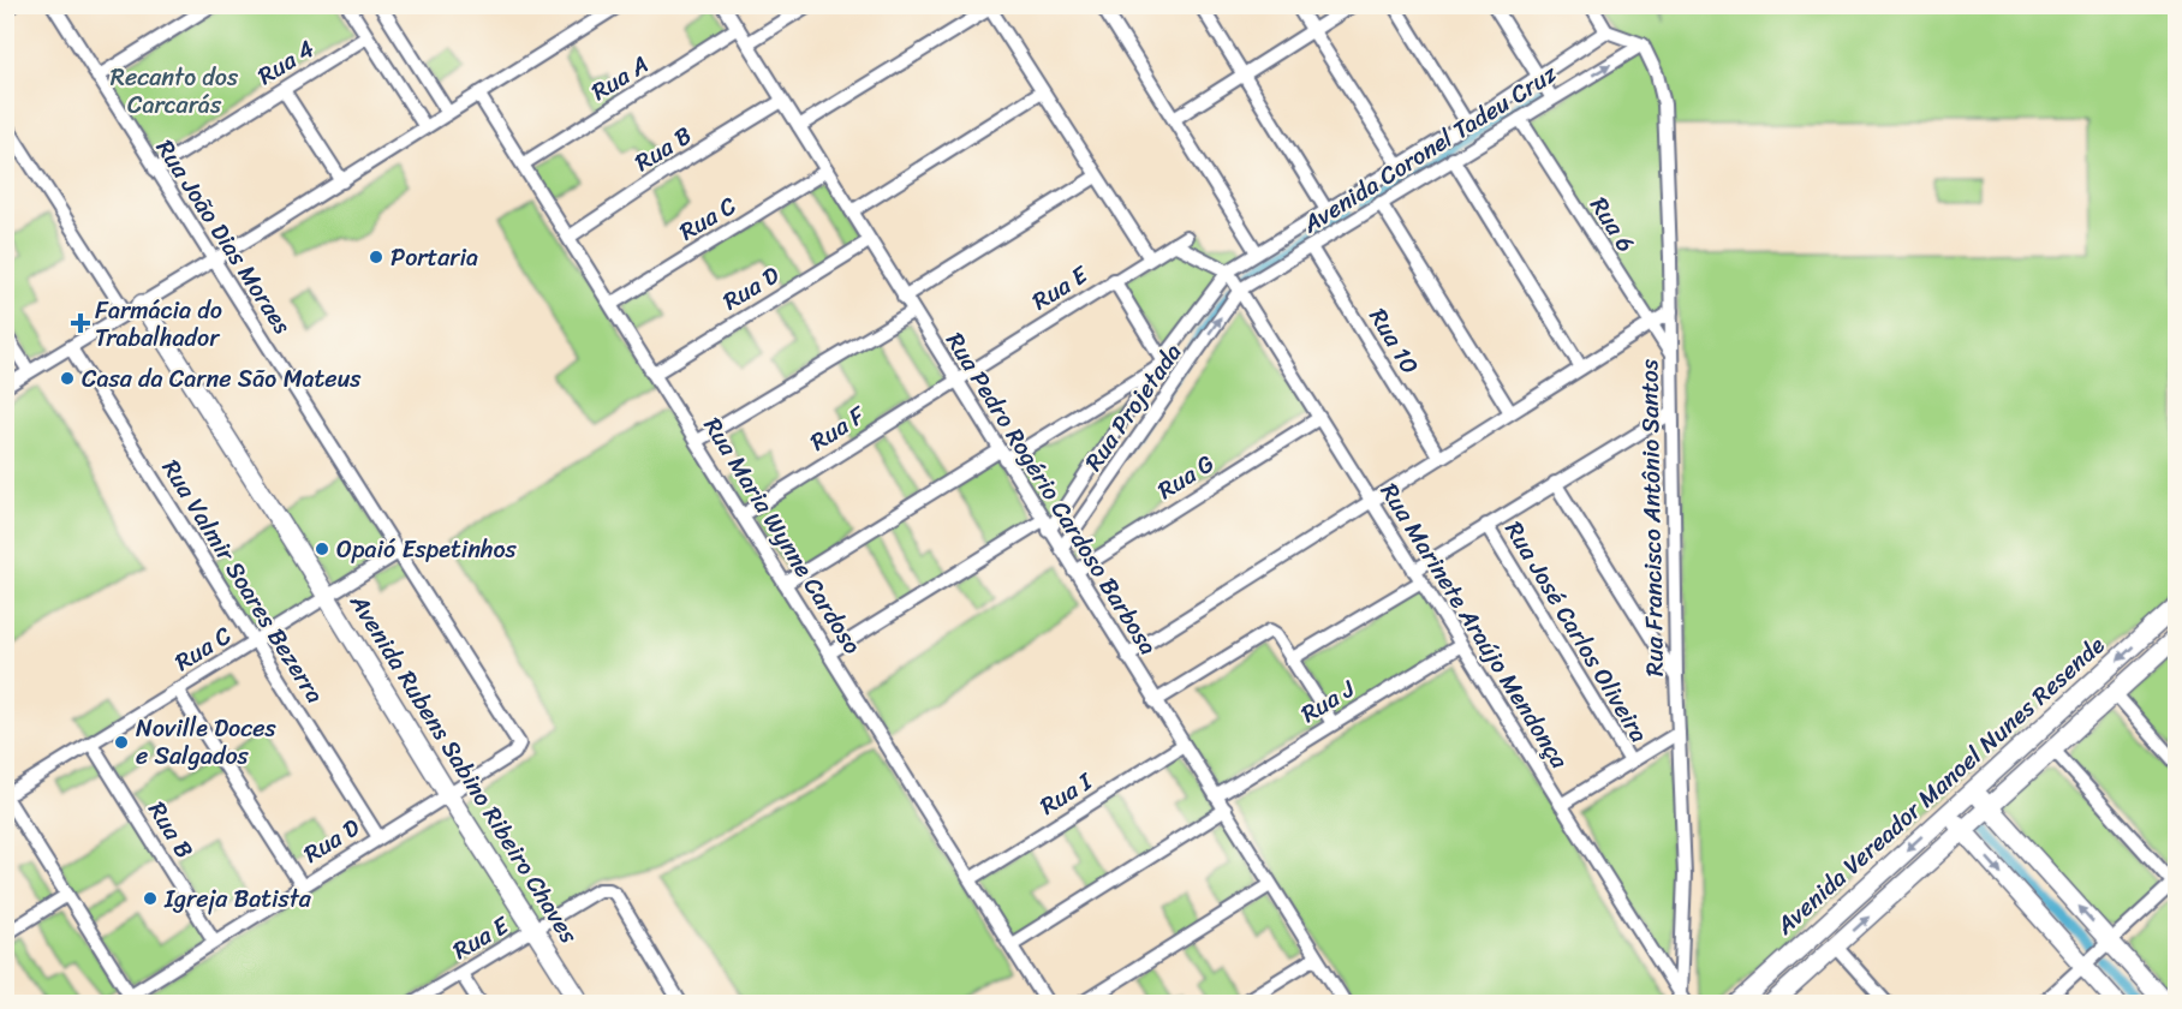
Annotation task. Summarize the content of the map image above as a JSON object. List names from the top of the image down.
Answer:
{
  "streets": {
    "street": [
      "Rua 4",
      "Rua A",
      "Rua B",
      "Avenida Coronel Tadeu Cruz",
      "Rua C",
      "Rua 6",
      "Rua João Dias Moraes",
      "Rua D",
      "Rua E",
      "Rua 10",
      "Rua Projetada",
      "Rua F",
      "Rua G",
      "Rua Pedro Rogério Cardoso Barbosa",
      "Rua Francisco Antônio Santos",
      "Rua Maria Wynne Cardoso",
      "Rua Valmir Soares Bezerra",
      "Rua Marinete Araújo Mendonça",
      "Rua José Carlos Oliveira",
      "Rua J",
      "Avenida Rubens Sabino Ribeiro Chaves",
      "Avenida Vereador Manoel Nunes Resende",
      "Rua I"
    ]
  },
  "crossings": [
    ["Rua 4", "Rua João Dias Moraes"],
    ["Rua A", "Rua Pedro Rogério Cardoso Barbosa"],
    ["Rua A", "Rua Maria Wynne Cardoso"],
    ["Rua B", "Rua C"],
    ["Rua B", "Rua D"],
    ["Rua B", "Rua Pedro Rogério Cardoso Barbosa"],
    ["Rua B", "Rua Maria Wynne Cardoso"],
    ["Avenida Coronel Tadeu Cruz", "Rua 6"],
    ["Avenida Coronel Tadeu Cruz", "Rua 10"],
    ["Avenida Coronel Tadeu Cruz", "Rua Projetada"],
    ["Avenida Coronel Tadeu Cruz", "Rua Francisco Antônio Santos"],
    ["Avenida Coronel Tadeu Cruz", "Rua Marinete Araújo Mendonça"],
    ["Rua C", "Rua João Dias Moraes"],
    ["Rua C", "Rua D"],
    ["Rua C", "Rua Pedro Rogério Cardoso Barbosa"],
    ["Rua C", "Rua Maria Wynne Cardoso"],
    ["Rua C", "Rua Valmir Soares Bezerra"],
    ["Rua C", "Avenida Rubens Sabino Ribeiro Chaves"],
    ["Rua 6", "Rua Francisco Antônio Santos"],
    ["Rua João Dias Moraes", "Rua D"],
    ["Rua D", "Rua Pedro Rogério Cardoso Barbosa"],
    ["Rua D", "Rua Maria Wynne Cardoso"],
    ["Rua D", "Rua Valmir Soares Bezerra"],
    ["Rua D", "Avenida Rubens Sabino Ribeiro Chaves"],
    ["Rua E", "Rua F"],
    ["Rua E", "Rua Pedro Rogério Cardoso Barbosa"],
    ["Rua E", "Avenida Rubens Sabino Ribeiro Chaves"],
    ["Rua Projetada", "Rua Pedro Rogério Cardoso Barbosa"],
    ["Rua Projetada", "Rua Marinete Araújo Mendonça"],
    ["Rua F", "Rua Pedro Rogério Cardoso Barbosa"],
    ["Rua F", "Rua Maria Wynne Cardoso"],
    ["Rua G", "Rua Pedro Rogério Cardoso Barbosa"],
    ["Rua G", "Rua Marinete Araújo Mendonça"],
    ["Rua Pedro Rogério Cardoso Barbosa", "Rua J"],
    ["Rua Pedro Rogério Cardoso Barbosa", "Rua I"],
    ["Rua Francisco Antônio Santos", "Rua Marinete Araújo Mendonça"],
    ["Rua Maria Wynne Cardoso", "Rua I"],
    ["Rua Marinete Araújo Mendonça", "Rua J"]
  ],
  "parks": ["Recanto dos Carcarás"],
  "places": {
    "other": [
      "Portaria",
      "Casa da Carne São Mateus",
      "Opaió Espetinhos",
      "Noville Doces e Salgados",
      "Igreja Batista"
    ],
    "health": ["Farmácia do Trabalhador"]
  }
}
